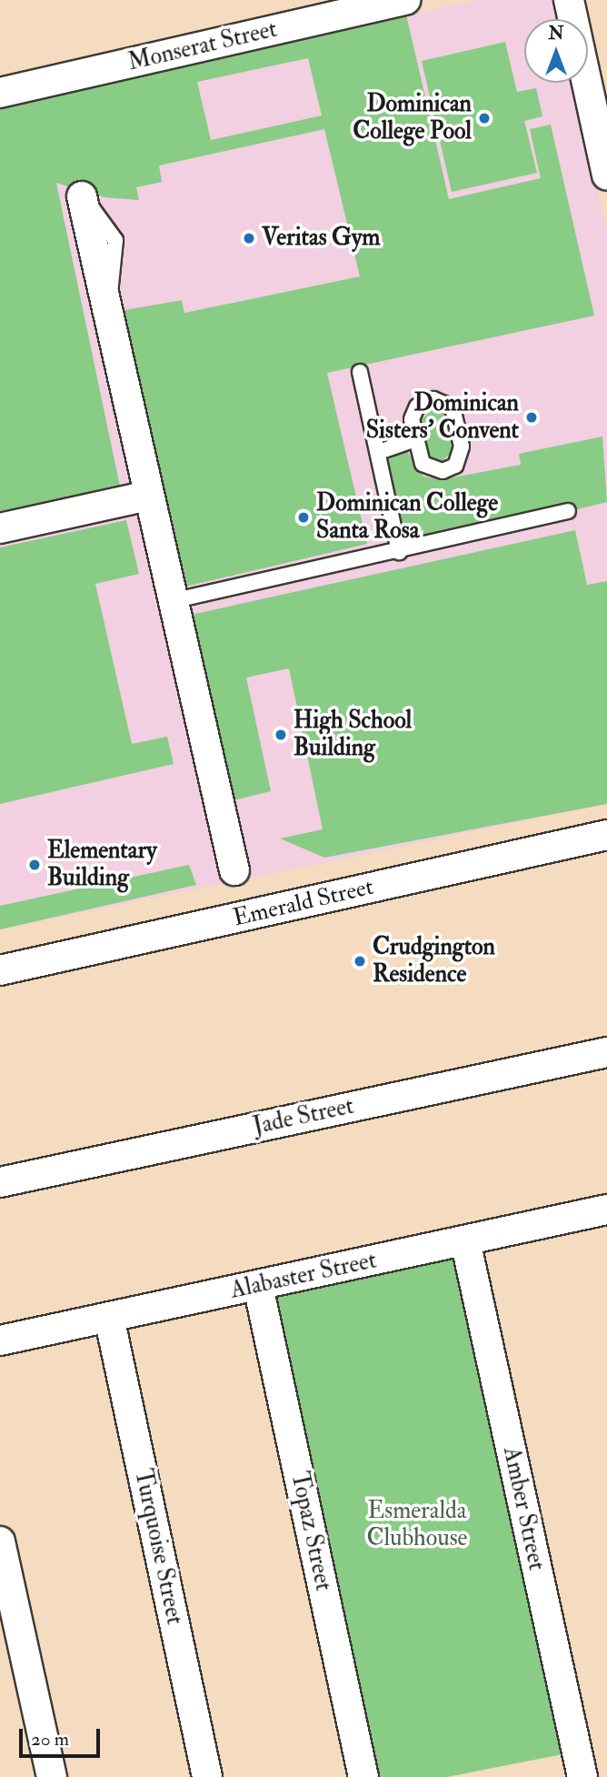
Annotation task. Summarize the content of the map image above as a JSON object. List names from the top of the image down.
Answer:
{
  "streets": {
    "street": [
      "Monserat Street",
      "Emerald Street",
      "Jade Street",
      "Alabaster Street",
      "Amber Street",
      "Topaz Street",
      "Turquoise Street"
    ]
  },
  "crossings": [
    ["Alabaster Street", "Amber Street"],
    ["Alabaster Street", "Topaz Street"],
    ["Alabaster Street", "Turquoise Street"]
  ],
  "parks": ["Esmeralda Clubhouse"],
  "places": [
    "Dominican College Pool",
    "Veritas Gym",
    "Dominican Sisters' Convent",
    "Dominican College Santa Rosa",
    "High School Building",
    "Elementary Building",
    "Crudgington Residence"
  ],
  "scale_bar": "20 m",
  "north": "top"
}
